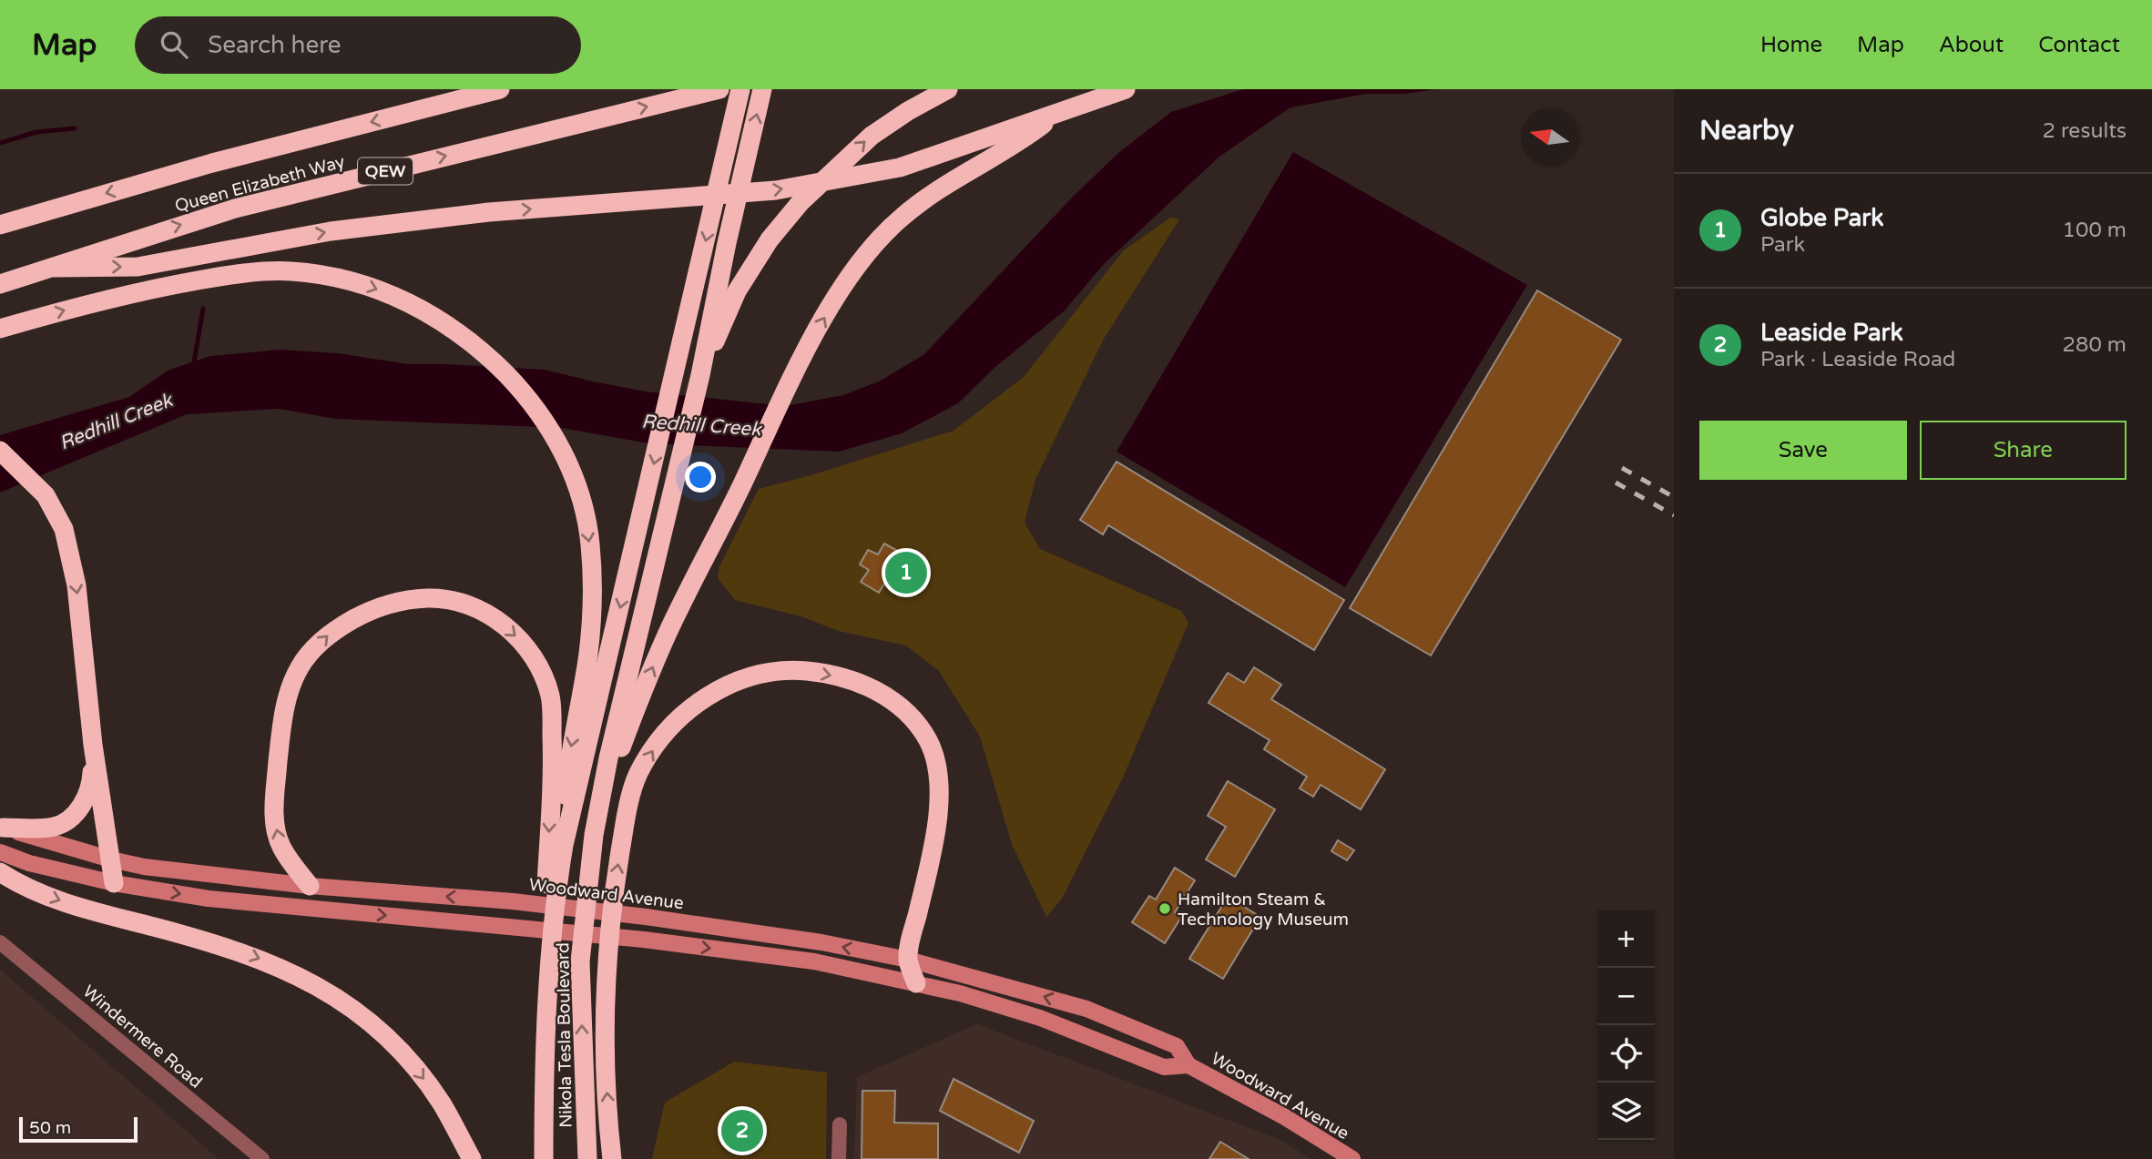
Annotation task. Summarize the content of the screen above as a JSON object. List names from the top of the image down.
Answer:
{
  "streets": {
    "highway": ["QEW", "Queen Elizabeth Way", "Nikola Tesla Boulevard"],
    "main road": ["Woodward Avenue"],
    "street": ["Windermere Road"]
  },
  "water": ["Redhill Creek"],
  "places": ["Hamilton Steam & Technology Museum"],
  "scale_bar": "50 m",
  "north": "left",
  "page": {
    "header": "Map",
    "search": "Search here",
    "nav": [
      "Home",
      "Map",
      "About",
      "Contact"
    ],
    "heading": ["Nearby", "2 results"],
    "list": [
      {
        "mark": "1",
        "name": "Globe Park",
        "note": "Park",
        "value": "100 m"
      },
      {
        "mark": "2",
        "name": "Leaside Park",
        "note": "Park · Leaside Road",
        "value": "280 m"
      }
    ],
    "buttons": ["Save", "Share"],
    "pins": ["1", "2"],
    "map_buttons": ["+", "−"],
    "scale": "50 m"
  }
}
